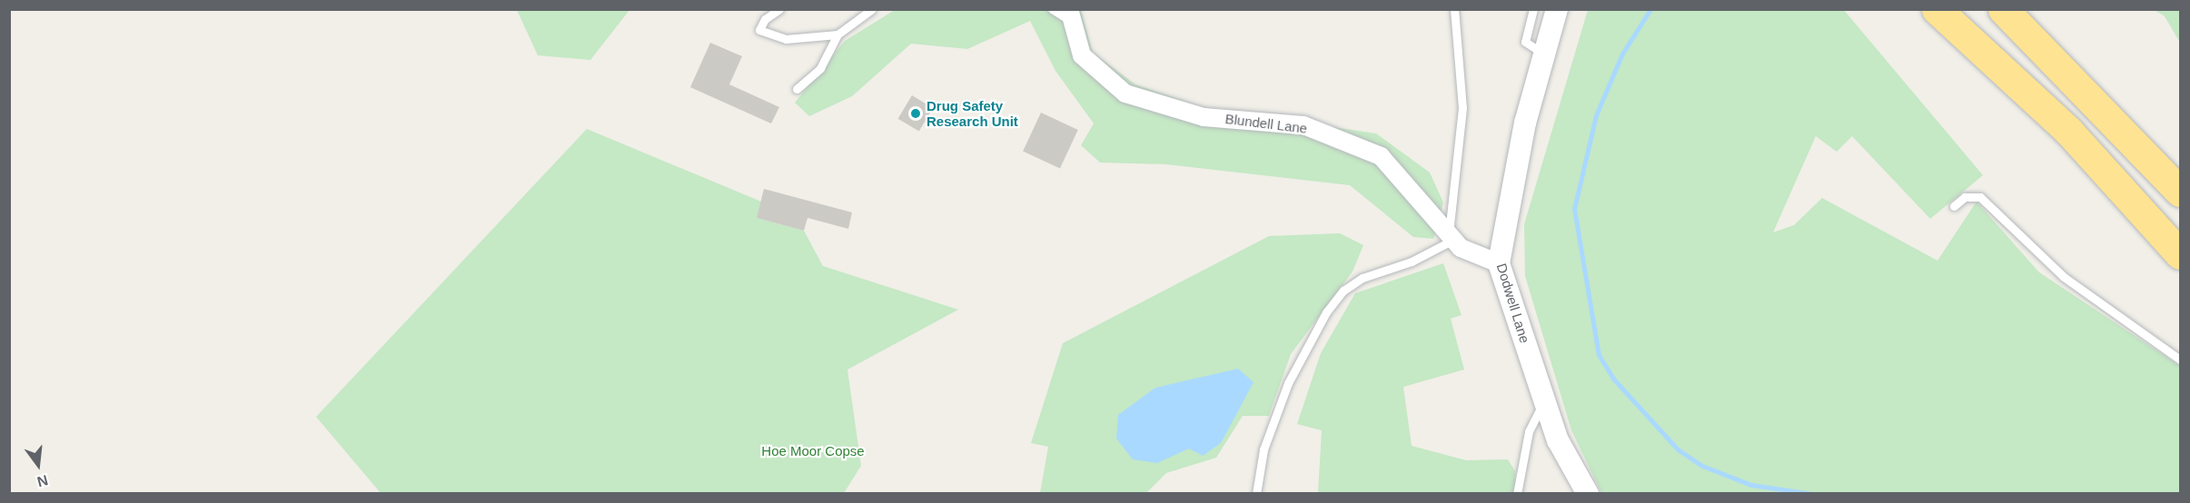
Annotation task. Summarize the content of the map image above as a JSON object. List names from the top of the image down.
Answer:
{
  "streets": {
    "street": ["Blundell Lane", "Dodwell Lane"]
  },
  "crossings": [
    ["Blundell Lane", "Dodwell Lane"]
  ],
  "parks": ["Hoe Moor Copse"],
  "places": ["Drug Safety Research Unit"],
  "north": "bottom"
}
